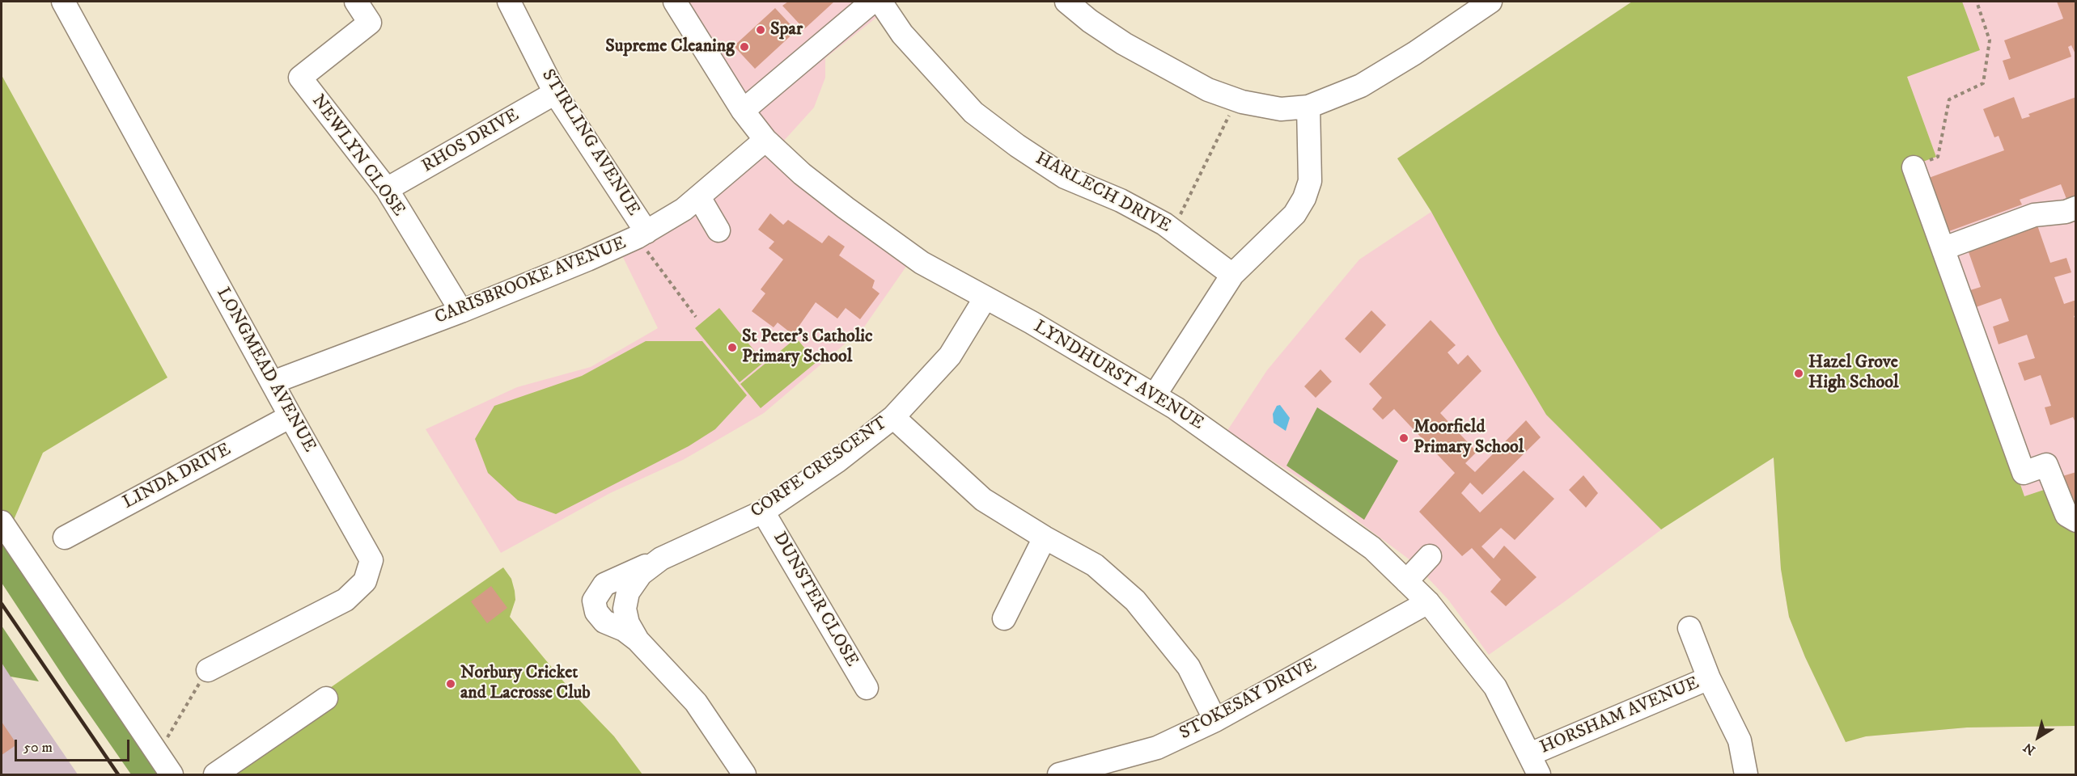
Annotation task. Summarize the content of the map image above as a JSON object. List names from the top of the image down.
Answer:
{
  "streets": {
    "street": [
      "RHOS DRIVE",
      "STIRLING AVENUE",
      "NEWLYN CLOSE",
      "HARLECH DRIVE",
      "CARISBROOKE AVENUE",
      "LONGMEAD AVENUE",
      "LYNDHURST AVENUE",
      "CORFE CRESCENT",
      "LINDA DRIVE",
      "DUNSTER CLOSE",
      "STOKESAY DRIVE",
      "HORSHAM AVENUE"
    ]
  },
  "crossings": [
    ["RHOS DRIVE", "STIRLING AVENUE"],
    ["RHOS DRIVE", "NEWLYN CLOSE"],
    ["STIRLING AVENUE", "CARISBROOKE AVENUE"],
    ["NEWLYN CLOSE", "CARISBROOKE AVENUE"],
    ["CARISBROOKE AVENUE", "LONGMEAD AVENUE"],
    ["CARISBROOKE AVENUE", "LYNDHURST AVENUE"],
    ["LONGMEAD AVENUE", "LINDA DRIVE"],
    ["LYNDHURST AVENUE", "CORFE CRESCENT"],
    ["LYNDHURST AVENUE", "STOKESAY DRIVE"],
    ["LYNDHURST AVENUE", "HORSHAM AVENUE"],
    ["CORFE CRESCENT", "DUNSTER CLOSE"]
  ],
  "places": [
    "Spar",
    "Supreme Cleaning",
    "St Peter's Catholic Primary School",
    "Hazel Grove High School",
    "Moorfield Primary School",
    "Norbury Cricket and Lacrosse Club"
  ],
  "scale_bar": "50 m",
  "north": "bottom left"
}
